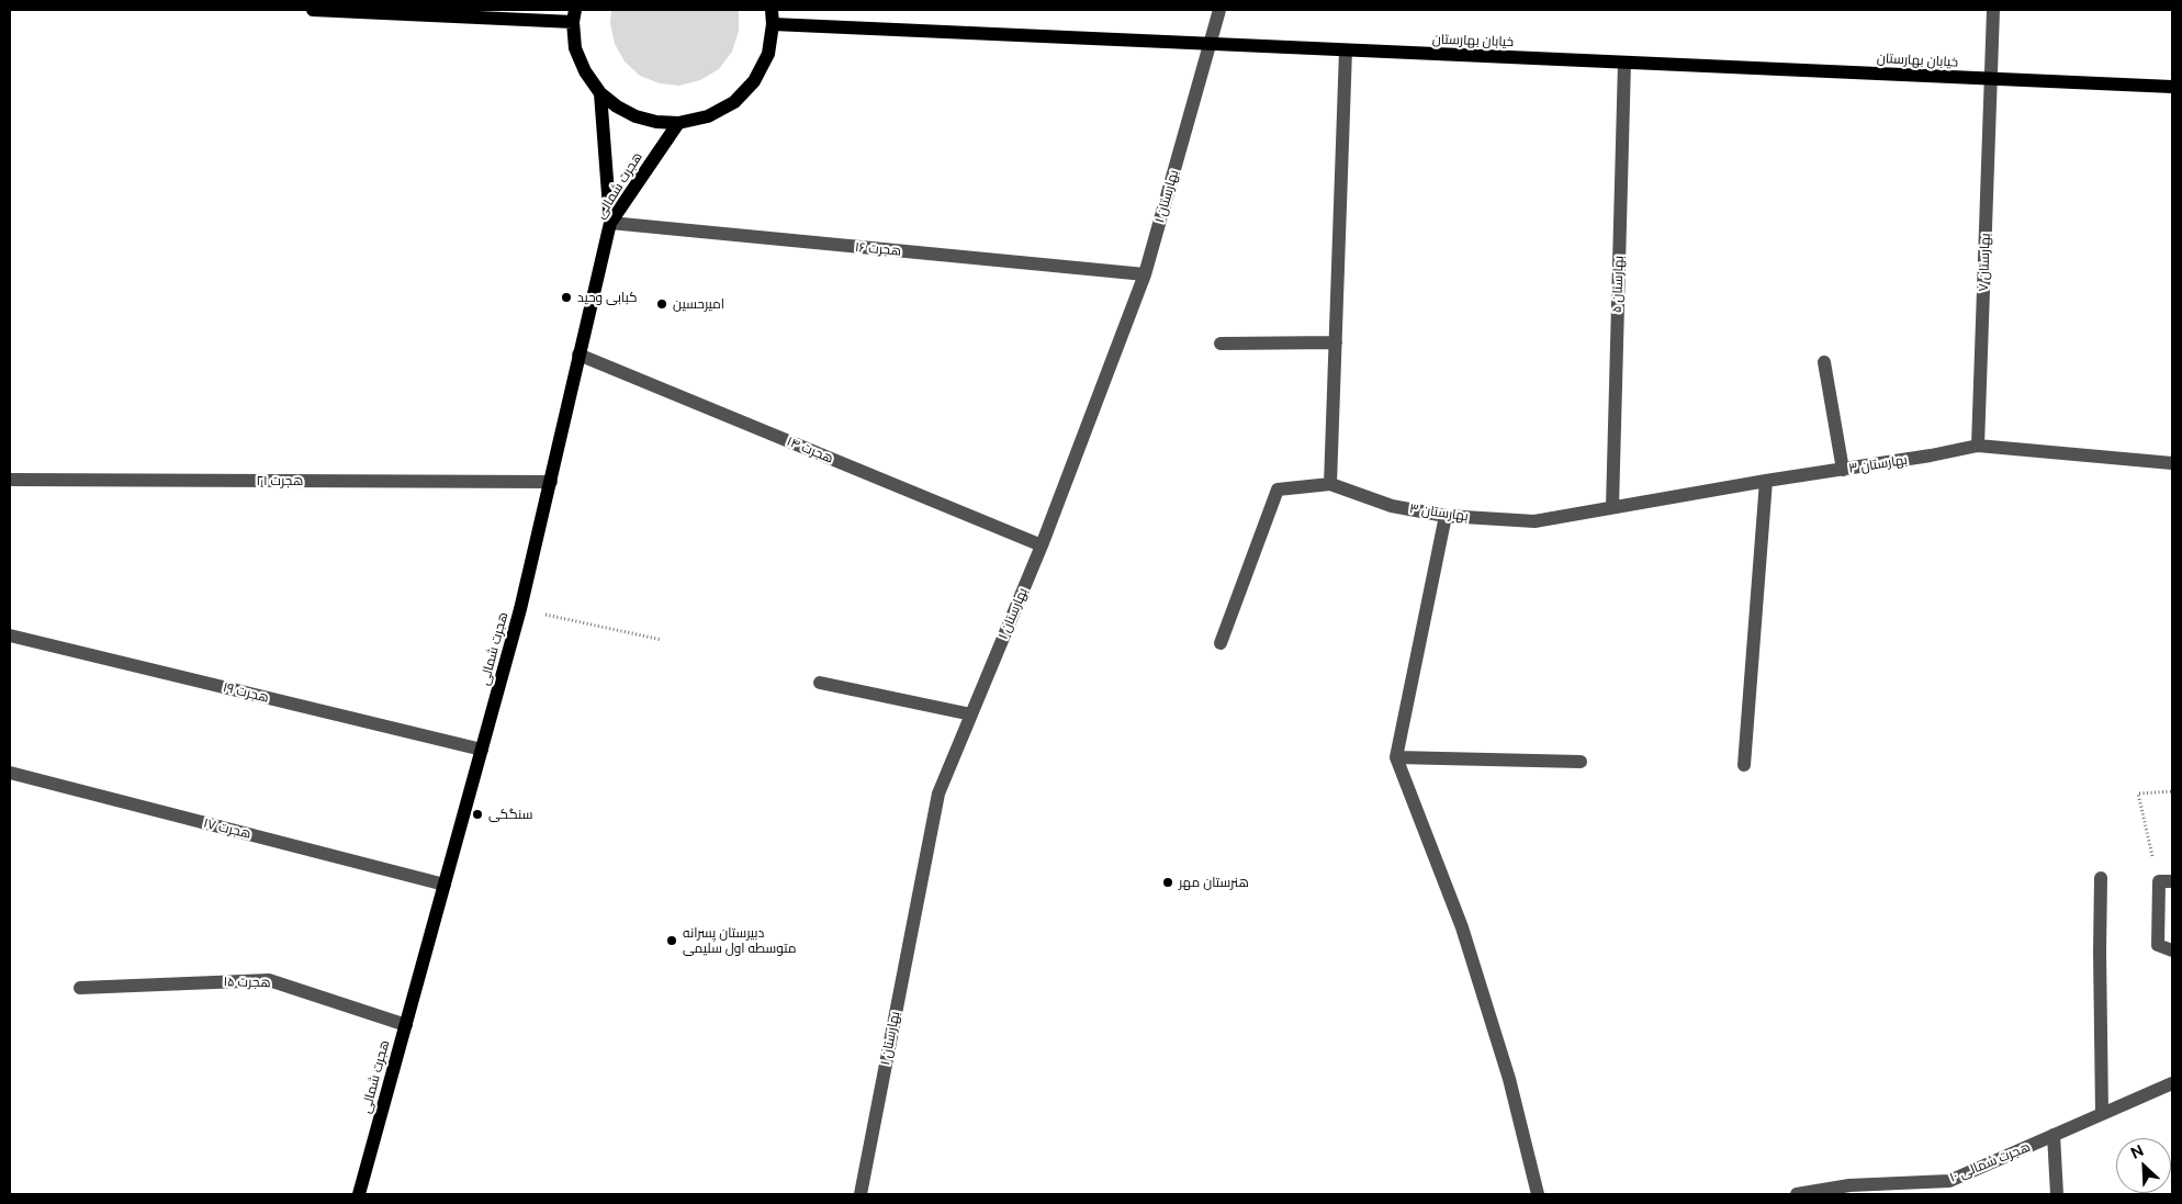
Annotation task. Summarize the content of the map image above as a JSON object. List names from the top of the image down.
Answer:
{
  "streets": {
    "main road": ["خیابان بهارستان", "هجرت شمالی"],
    "street": [
      "بهارستان ۱",
      "هجرت ۱۶",
      "بهارستان ۷",
      "بهارستان ۵",
      "هجرت ۱۴",
      "بهارستان ۳",
      "هجرت ۲۱",
      "هجرت ۱۹",
      "هجرت ۱۷",
      "هجرت ۱۵",
      "هجرت شمالی ۱۰"
    ]
  },
  "crossings": [
    ["خیابان بهارستان", "بهارستان ۱"],
    ["خیابان بهارستان", "بهارستان ۷"],
    ["خیابان بهارستان", "بهارستان ۵"],
    ["هجرت شمالی", "هجرت ۱۶"],
    ["هجرت شمالی", "هجرت ۱۴"],
    ["هجرت شمالی", "هجرت ۲۱"],
    ["هجرت شمالی", "هجرت ۱۹"],
    ["هجرت شمالی", "هجرت ۱۷"],
    ["هجرت شمالی", "هجرت ۱۵"],
    ["بهارستان ۱", "هجرت ۱۶"],
    ["بهارستان ۱", "هجرت ۱۴"],
    ["بهارستان ۷", "بهارستان ۳"],
    ["بهارستان ۵", "بهارستان ۳"]
  ],
  "places": [
    "کبابی وحید",
    "امیرحسین",
    "سنگکی",
    "هنرستان مهر",
    "دبیرستان پسرانه متوسطه اول سلیمی"
  ],
  "north": "top left"
}
